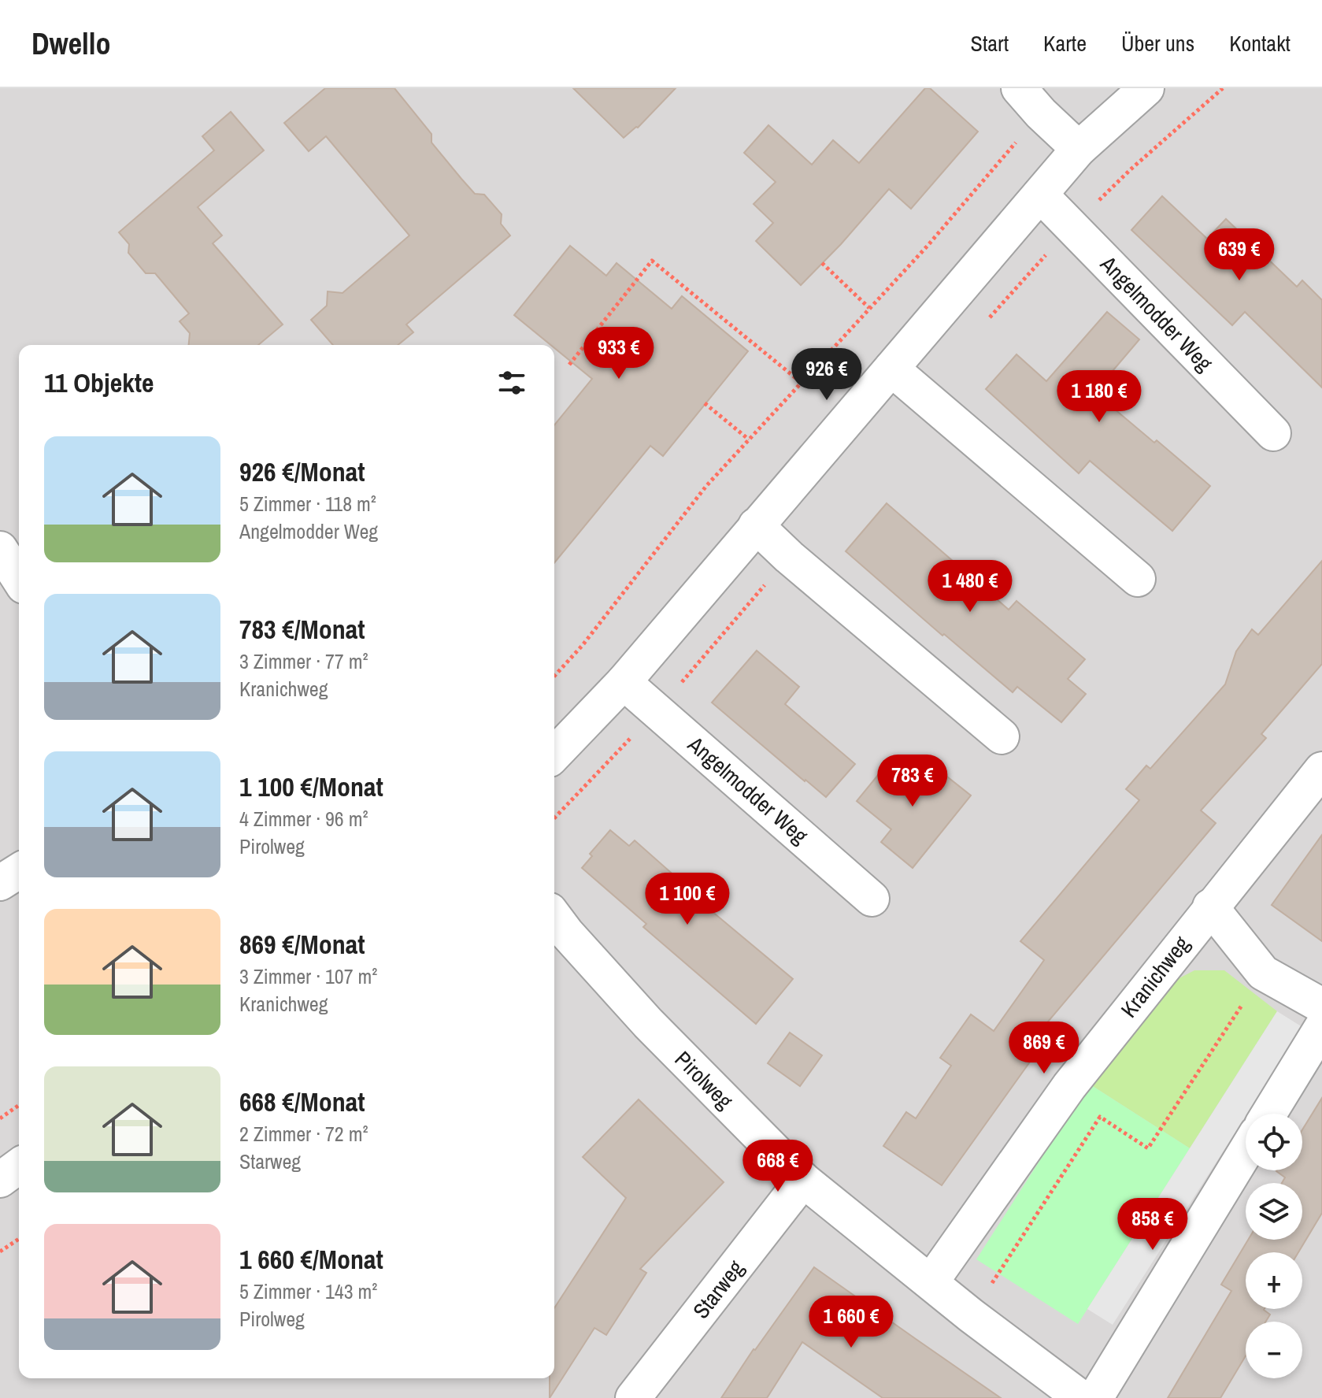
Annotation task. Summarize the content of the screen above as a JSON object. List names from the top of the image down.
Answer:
{
  "streets": {
    "street": [
      "Angelmodder Weg",
      "Kranichweg",
      "Pirolweg",
      "Starweg"
    ]
  },
  "crossings": [
    ["Kranichweg", "Pirolweg"],
    ["Pirolweg", "Starweg"]
  ],
  "page": {
    "header": "Dwello",
    "nav": [
      "Start",
      "Karte",
      "Über uns",
      "Kontakt"
    ],
    "price": [
      "639 €",
      "933 €",
      "926 €",
      "1 180 €",
      "1 480 €",
      "783 €",
      "1 100 €",
      "869 €",
      "668 €",
      "858 €",
      "1 660 €"
    ],
    "heading": "11 Objekte",
    "list": [
      {
        "name": "926 €/Monat",
        "note": "5 Zimmer · 118 m² · Angelmodder Weg"
      },
      {
        "name": "783 €/Monat",
        "note": "3 Zimmer · 77 m² · Kranichweg"
      },
      {
        "name": "1 100 €/Monat",
        "note": "4 Zimmer · 96 m² · Pirolweg"
      },
      {
        "name": "869 €/Monat",
        "note": "3 Zimmer · 107 m² · Kranichweg"
      },
      {
        "name": "668 €/Monat",
        "note": "2 Zimmer · 72 m² · Starweg"
      },
      {
        "name": "1 660 €/Monat",
        "note": "5 Zimmer · 143 m² · Pirolweg"
      }
    ],
    "map_buttons": ["+", "−"]
  }
}
